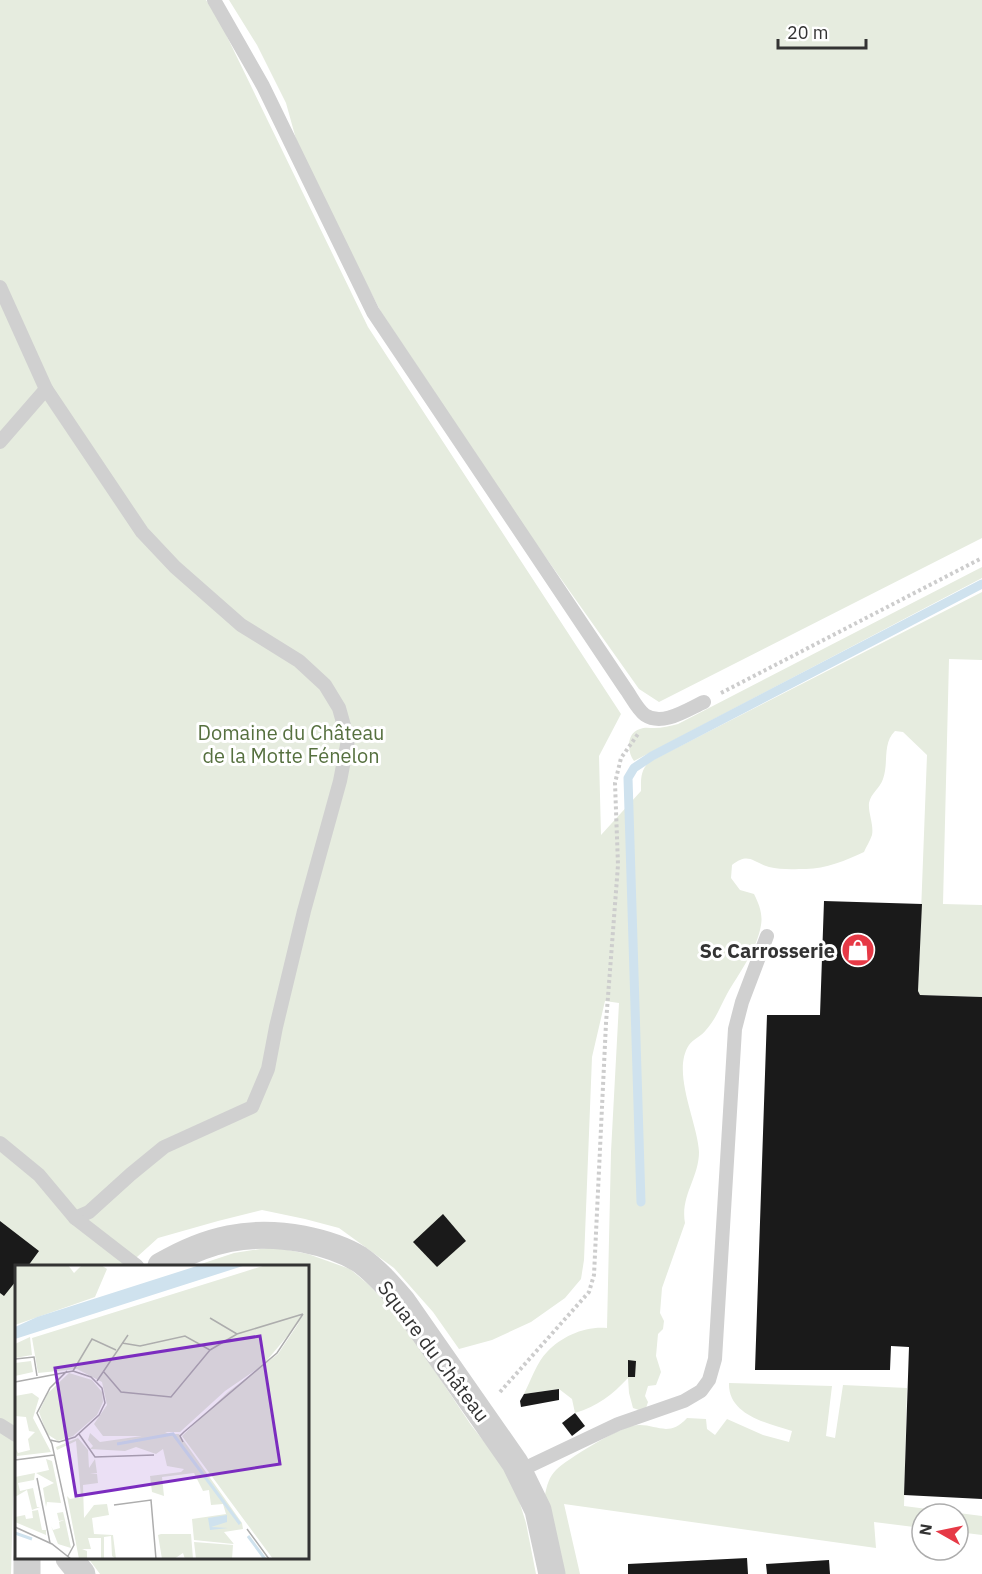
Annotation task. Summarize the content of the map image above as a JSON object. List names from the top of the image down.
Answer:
{
  "streets": {
    "street": ["Square du Château"]
  },
  "parks": ["Domaine du Château de la Motte Fénelon"],
  "places": {
    "shop": ["Sc Carrosserie"]
  },
  "scale_bar": "20 m",
  "north": "left"
}
